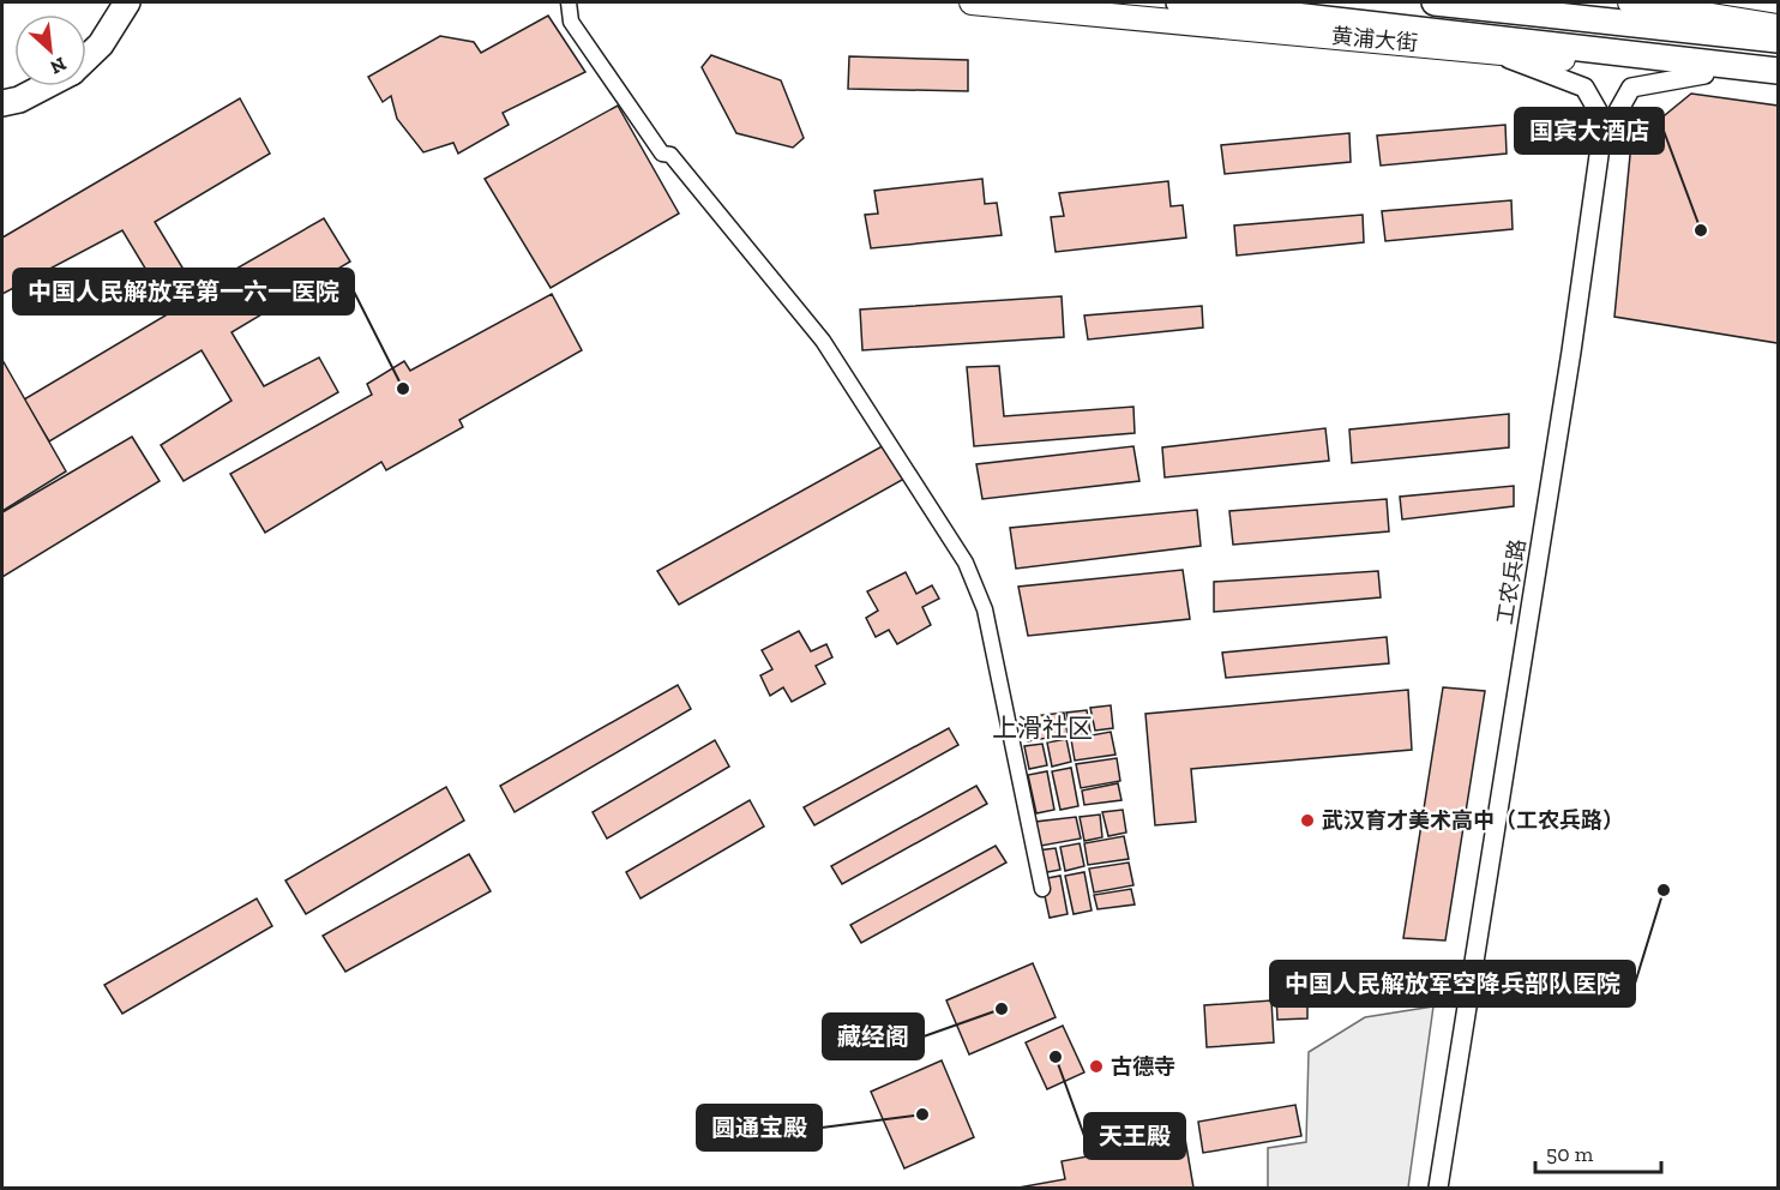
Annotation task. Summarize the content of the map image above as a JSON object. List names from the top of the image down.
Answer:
{
  "streets": {
    "main road": ["黄浦大街"],
    "street": ["工农兵路"]
  },
  "crossings": [
    ["黄浦大街", "工农兵路"]
  ],
  "districts": ["上滑社区"],
  "places": [
    "国宾大酒店",
    "中国人民解放军第一六一医院",
    "武汉育才美术高中（工农兵路）",
    "中国人民解放军空降兵部队医院",
    "藏经阁",
    "天王殿",
    "古德寺",
    "圆通宝殿"
  ],
  "scale_bar": "50 m",
  "north": "bottom right"
}
